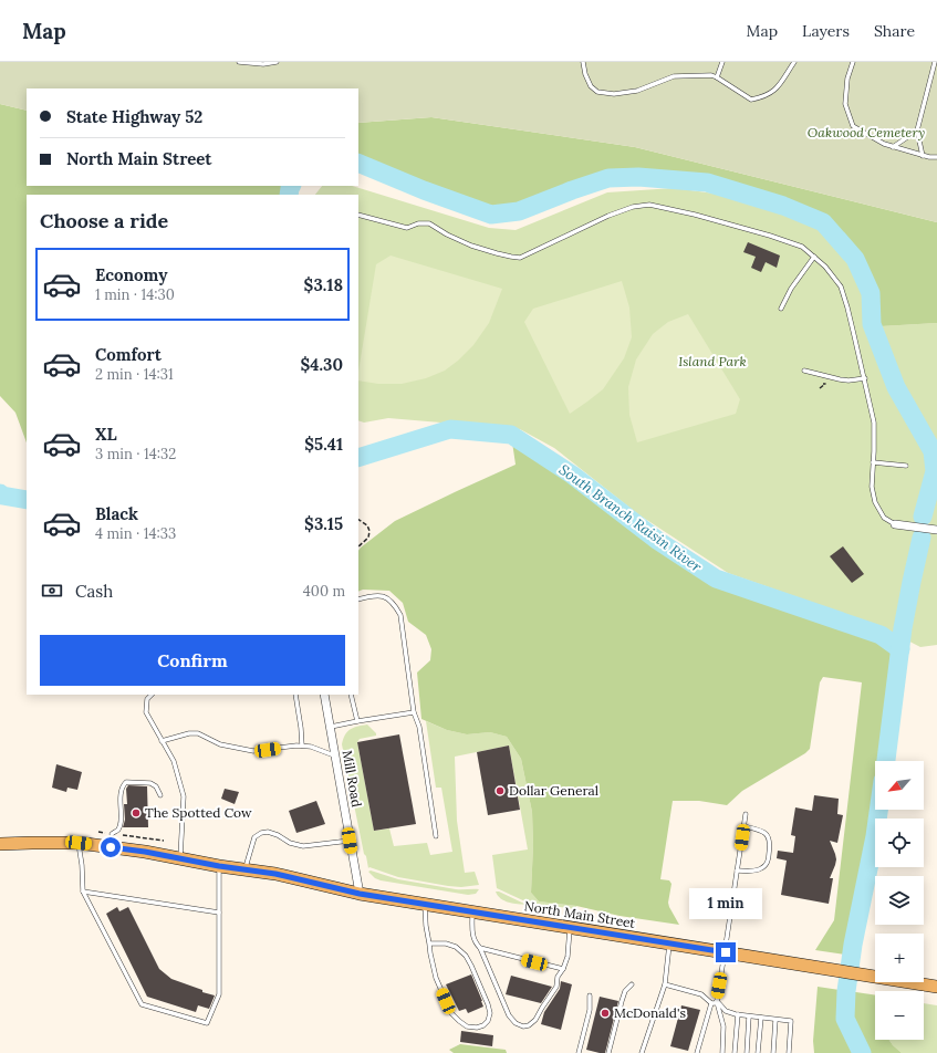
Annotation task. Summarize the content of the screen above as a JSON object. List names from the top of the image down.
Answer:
{
  "streets": {
    "main road": ["North Main Street"],
    "street": ["Mill Road"]
  },
  "crossings": [
    ["Mill Road", "North Main Street"]
  ],
  "water": ["South Branch Raisin River"],
  "parks": ["Oakwood Cemetery", "Island Park"],
  "places": ["Dollar General", "The Spotted Cow", "McDonald's"],
  "north": "bottom left",
  "page": {
    "header": "Map",
    "nav": ["Map", "Layers", "Share"],
    "banner": ["State Highway 52", "North Main Street"],
    "heading": "Choose a ride",
    "list": [
      {
        "name": "Economy",
        "note": "1 min · 14:30",
        "value": "$3.18"
      },
      {
        "name": "Comfort",
        "note": "2 min · 14:31",
        "value": "$4.30"
      },
      {
        "name": "XL",
        "note": "3 min · 14:32",
        "value": "$5.41"
      },
      {
        "name": "Black",
        "note": "4 min · 14:33",
        "value": "$3.15"
      }
    ],
    "pay": ["Cash", "400 m"],
    "buttons": "Confirm",
    "map_buttons": ["+", "−"],
    "bubble": "1 min"
  }
}
